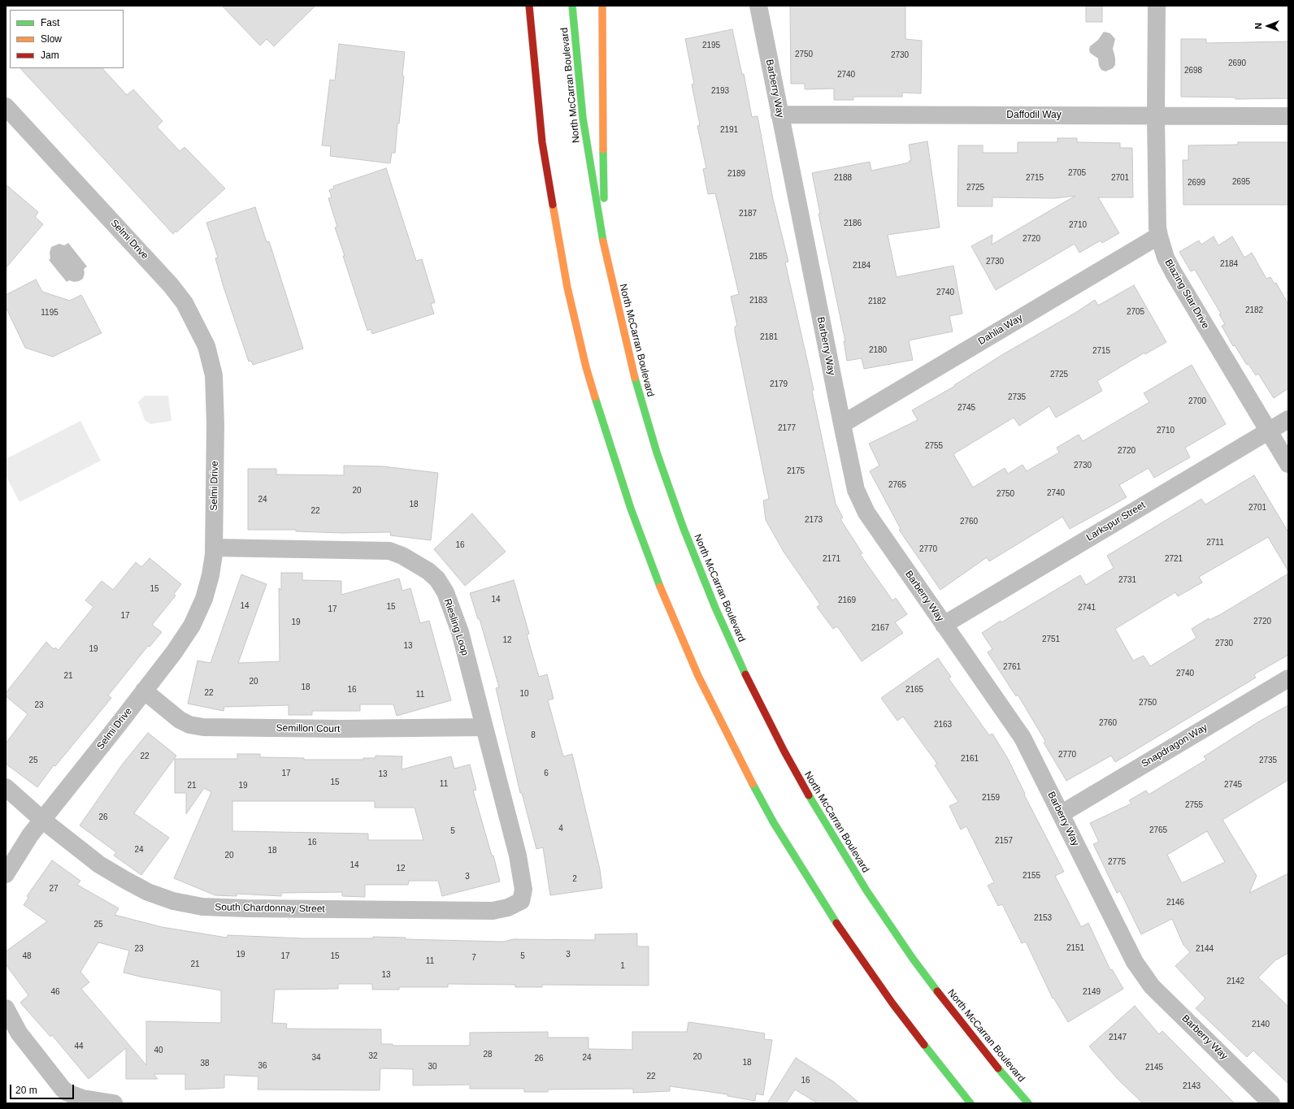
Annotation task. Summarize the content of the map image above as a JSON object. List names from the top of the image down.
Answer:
{
  "streets": {
    "main road": ["North McCarran Boulevard"],
    "street": [
      "Barberry Way",
      "Daffodil Way",
      "Selmi Drive",
      "Blazing Star Drive",
      "Dahlia Way",
      "Larkspur Street",
      "Riesling Loop",
      "Semillon Court",
      "Snapdragon Way",
      "South Chardonnay Street"
    ]
  },
  "crossings": [
    ["Barberry Way", "Daffodil Way"],
    ["Barberry Way", "Dahlia Way"],
    ["Barberry Way", "Larkspur Street"],
    ["Barberry Way", "Snapdragon Way"],
    ["Daffodil Way", "Blazing Star Drive"],
    ["Selmi Drive", "Riesling Loop"],
    ["Selmi Drive", "Semillon Court"],
    ["Selmi Drive", "South Chardonnay Street"],
    ["Blazing Star Drive", "Dahlia Way"],
    ["Blazing Star Drive", "Larkspur Street"],
    ["Riesling Loop", "Semillon Court"],
    ["Riesling Loop", "South Chardonnay Street"]
  ],
  "house_numbers": [
    "2195",
    "2750",
    "2730",
    "2690",
    "2698",
    "2740",
    "2193",
    "2191",
    "2705",
    "2189",
    "2188",
    "2715",
    "2701",
    "2695",
    "2699",
    "2725",
    "2187",
    "2186",
    "2710",
    "2720",
    "2185",
    "2730",
    "2184",
    "2184",
    "2740",
    "2183",
    "2182",
    "2182",
    "2705",
    "1195",
    "2181",
    "2180",
    "2715",
    "2725",
    "2179",
    "2735",
    "2700",
    "2745",
    "2177",
    "2710",
    "2755",
    "2720",
    "2730",
    "2175",
    "2765",
    "20",
    "2740",
    "2750",
    "24",
    "18",
    "2701",
    "22",
    "2173",
    "2760",
    "2711",
    "16",
    "2770",
    "2171",
    "2721",
    "2731",
    "15",
    "14",
    "2169",
    "14",
    "15",
    "2741",
    "17",
    "17",
    "2720",
    "19",
    "2167",
    "2751",
    "12",
    "2730",
    "13",
    "19",
    "2761",
    "2740",
    "21",
    "20",
    "18",
    "16",
    "2165",
    "22",
    "10",
    "11",
    "2750",
    "23",
    "2760",
    "2163",
    "8",
    "2770",
    "22",
    "2161",
    "25",
    "2735",
    "17",
    "6",
    "13",
    "15",
    "11",
    "2745",
    "21",
    "19",
    "2159",
    "2755",
    "26",
    "4",
    "2765",
    "5",
    "2157",
    "16",
    "24",
    "18",
    "20",
    "2775",
    "14",
    "12",
    "2155",
    "3",
    "2",
    "27",
    "2146",
    "2153",
    "25",
    "2151",
    "23",
    "2144",
    "19",
    "3",
    "48",
    "17",
    "15",
    "5",
    "7",
    "11",
    "21",
    "1",
    "13",
    "2142",
    "46",
    "2149",
    "2140",
    "2147",
    "44",
    "40",
    "28",
    "32",
    "20",
    "34",
    "24",
    "26",
    "18",
    "38",
    "36",
    "30",
    "2145",
    "22",
    "16",
    "2143"
  ],
  "legend": ["Fast", "Slow", "Jam"],
  "scale_bar": "20 m",
  "north": "left"
}
